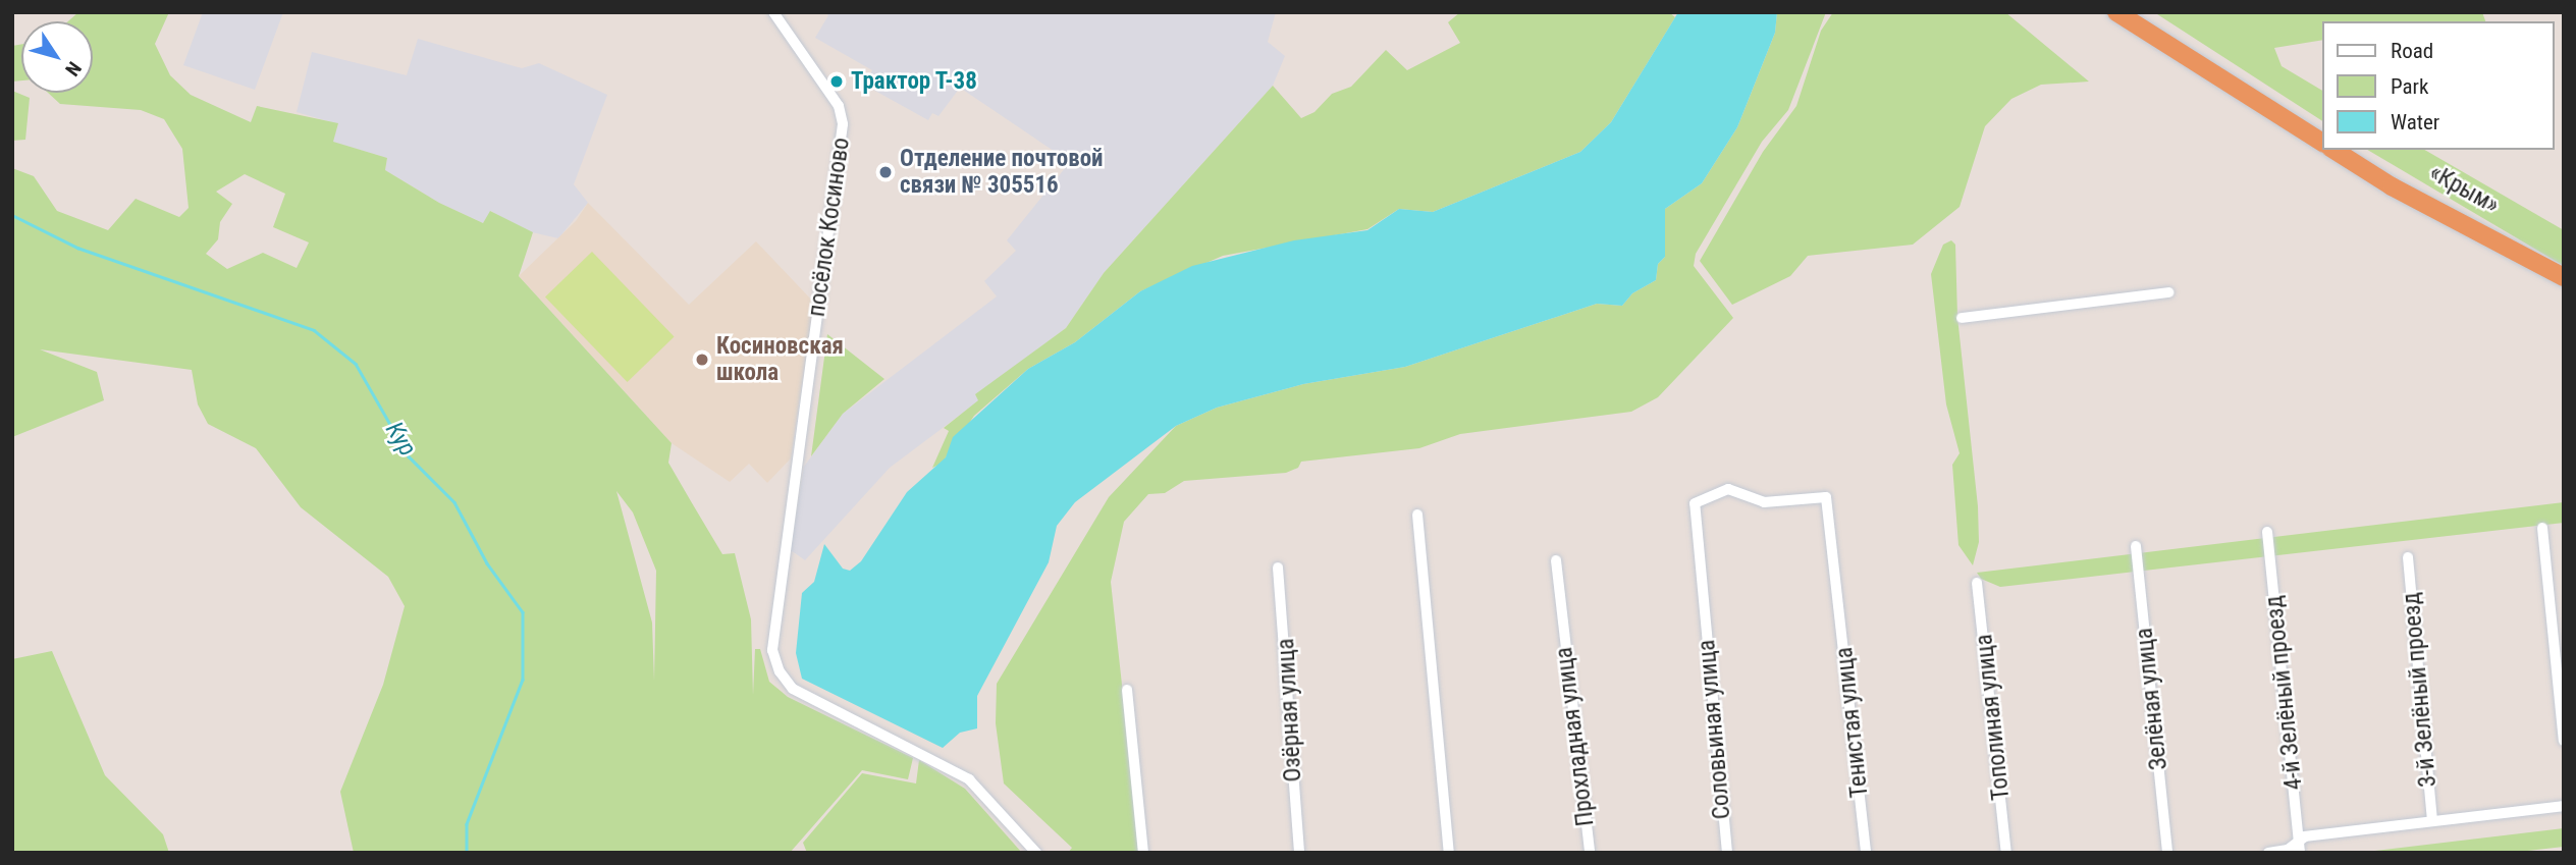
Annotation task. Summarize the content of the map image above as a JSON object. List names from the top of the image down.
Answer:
{
  "streets": {
    "highway": ["«Крым»"],
    "street": [
      "посёлок Косиново",
      "3-й Зелёный проезд",
      "4-й Зелёный проезд",
      "Зелёная улица",
      "Озёрная улица",
      "Тополиная улица",
      "Тенистая улица",
      "Соловьиная улица",
      "Прохладная улица"
    ]
  },
  "crossings": [
    ["Тенистая улица", "Соловьиная улица"]
  ],
  "water": ["Кур"],
  "places": ["Трактор Т-38", "Отделение почтовой связи № 305516", "Косиновская школа"],
  "legend": ["Road", "Park", "Water"],
  "north": "bottom right"
}
